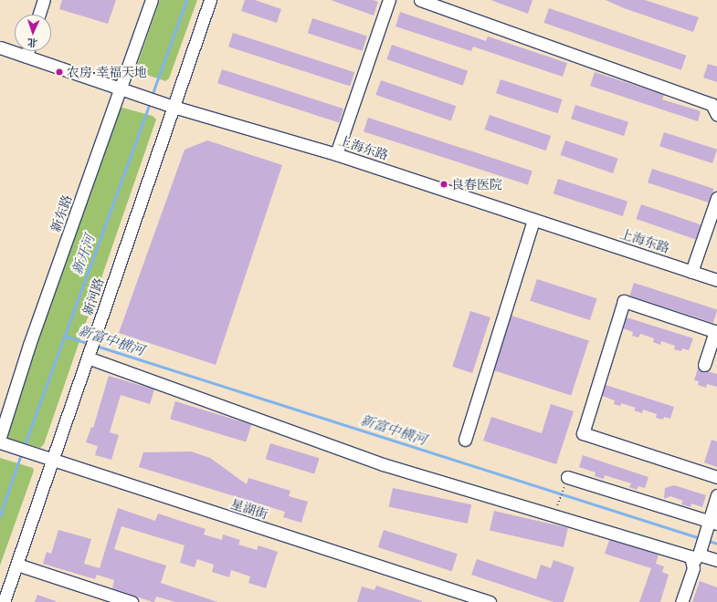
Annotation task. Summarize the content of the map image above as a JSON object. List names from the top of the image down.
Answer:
{
  "streets": {
    "street": [
      "上海东路",
      "新东路",
      "新河路",
      "星湖街"
    ]
  },
  "crossings": [
    ["上海东路", "新东路"],
    ["上海东路", "新河路"],
    ["新河路", "星湖街"]
  ],
  "water": ["新开河", "新富中横河"],
  "places": ["农房·幸福天地", "良春医院"],
  "north": "bottom"
}
